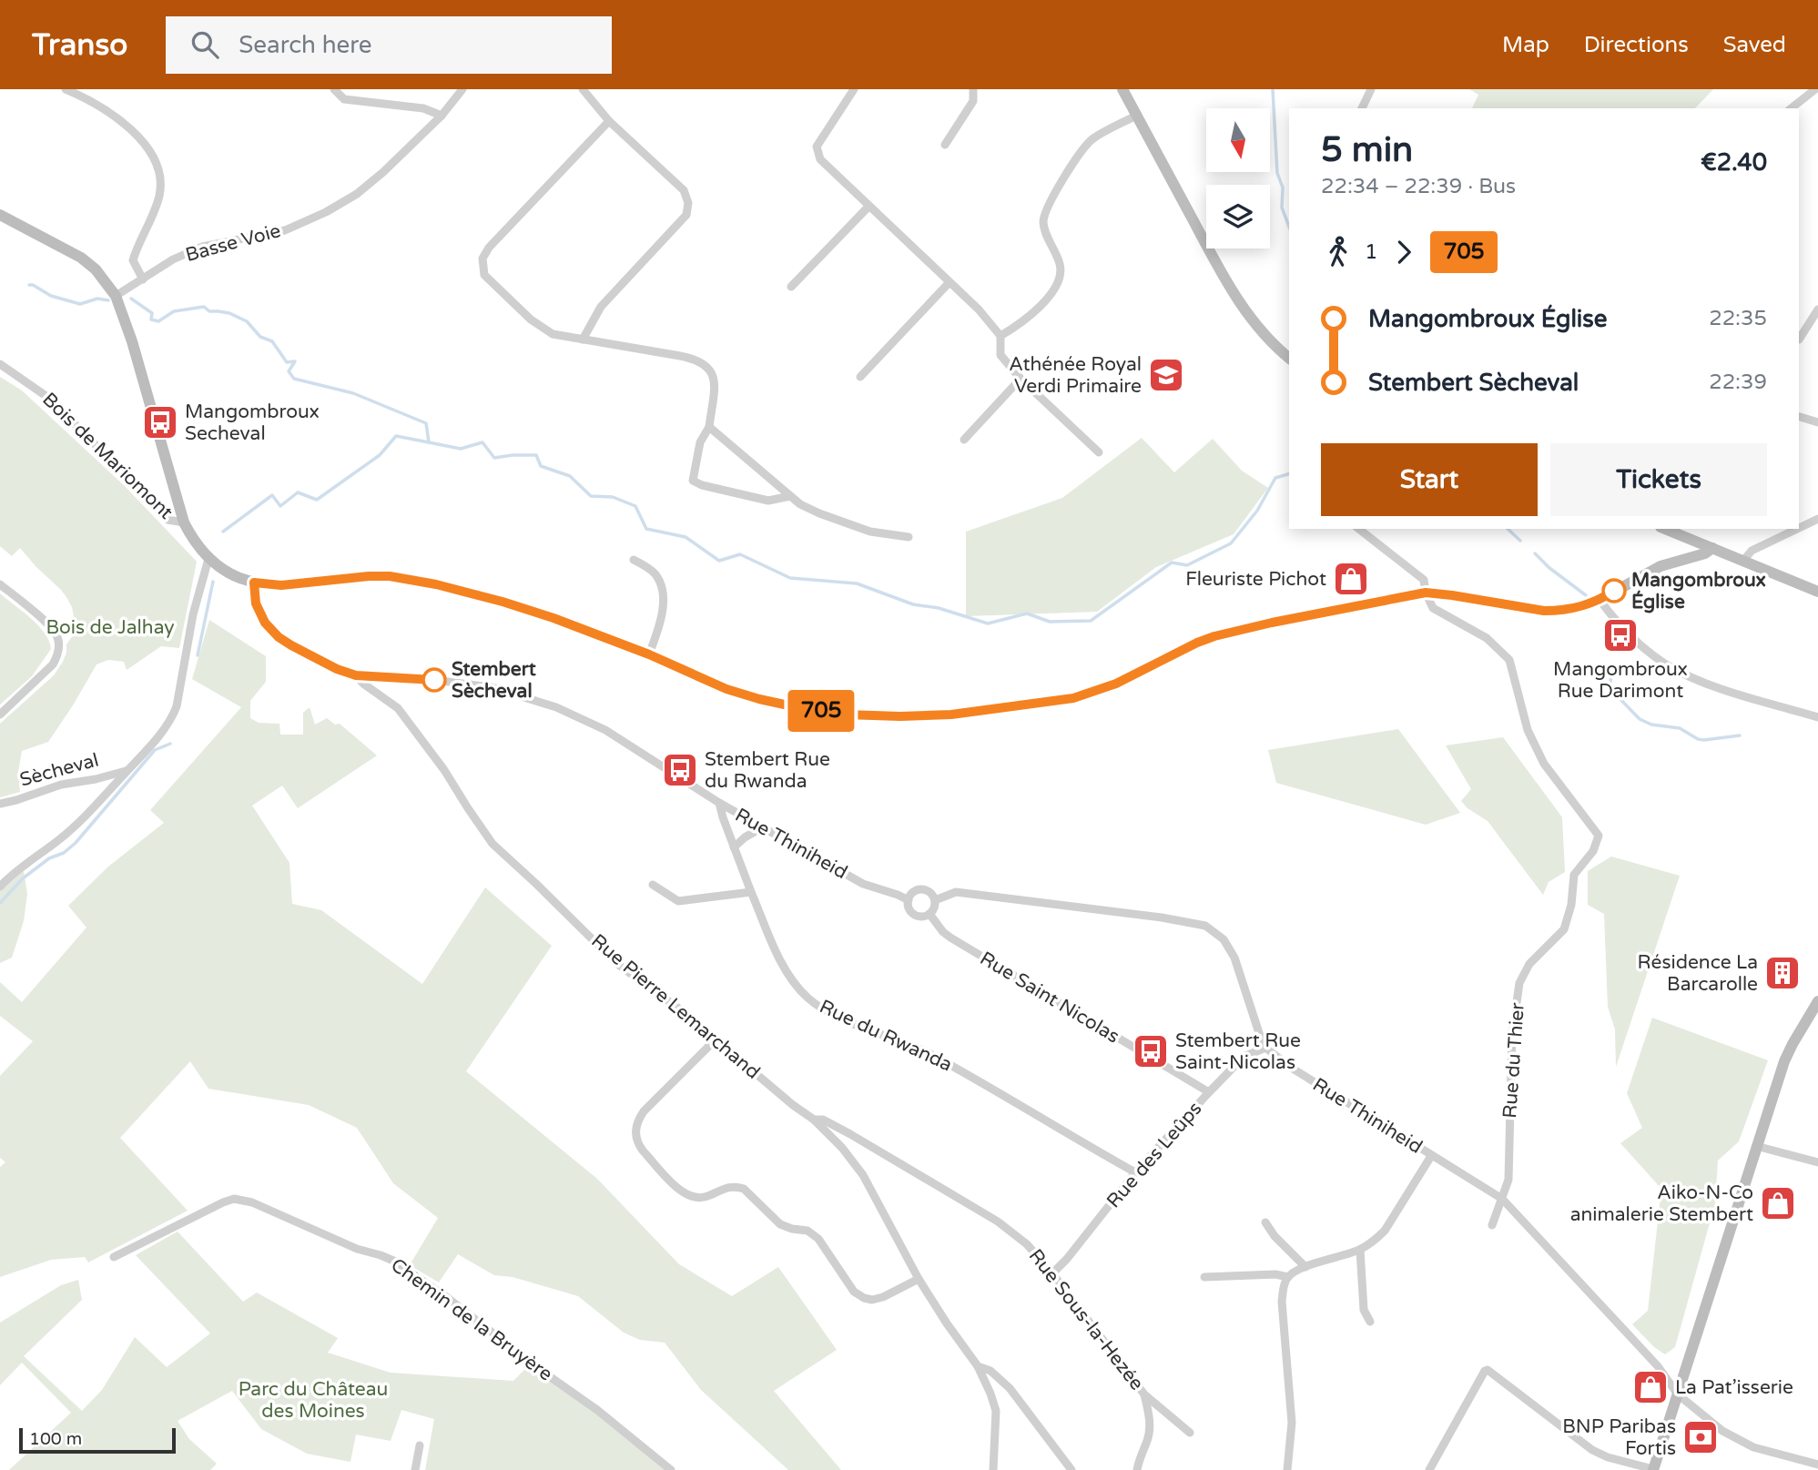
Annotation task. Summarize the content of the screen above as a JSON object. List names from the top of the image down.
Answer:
{
  "streets": {
    "street": [
      "Basse Voie",
      "Bois de Mariomont",
      "Sècheval",
      "Rue Thiniheid",
      "Rue Saint Nicolas",
      "Rue Pierre Lemarchand",
      "Rue du Rwanda",
      "Rue du Thier",
      "Rue des Leûps",
      "Chemin de la Bruyère",
      "Rue Sous-la-Hezée"
    ]
  },
  "crossings": [
    ["Rue Thiniheid", "Rue Saint Nicolas"],
    ["Rue Thiniheid", "Rue Pierre Lemarchand"],
    ["Rue Thiniheid", "Rue du Rwanda"],
    ["Rue Thiniheid", "Rue du Thier"],
    ["Rue Thiniheid", "Rue des Leûps"],
    ["Rue Saint Nicolas", "Rue des Leûps"],
    ["Rue Pierre Lemarchand", "Rue Sous-la-Hezée"],
    ["Rue du Rwanda", "Rue des Leûps"],
    ["Rue des Leûps", "Rue Sous-la-Hezée"]
  ],
  "parks": ["Bois de Jalhay", "Parc du Château des Moines"],
  "places": {
    "school or university": ["Athénée Royal Verdi Primaire"],
    "bus stop": [
      "Mangombroux Secheval",
      "Mangombroux Rue Darimont",
      "Stembert Rue du Rwanda",
      "Stembert Rue Saint-Nicolas"
    ],
    "shop": ["Fleuriste Pichot", "Aiko-N-Co animalerie Stembert", "La Pat’isserie"],
    "other": ["Mangombroux Église", "Stembert Sècheval"],
    "building": ["Résidence La Barcarolle"],
    "bank": ["BNP Paribas Fortis"]
  },
  "lines": ["bus line 705"],
  "scale_bar": "100 m",
  "north": "bottom",
  "page": {
    "header": "Transo",
    "search": "Search here",
    "nav": ["Map", "Directions", "Saved"],
    "on_map": "705",
    "heading": ["5 min", "22:34 – 22:39 · Bus", "€2.40"],
    "legs": ["1", "705"],
    "list": [
      {
        "name": "Mangombroux Église",
        "value": "22:35"
      },
      {
        "name": "Stembert Sècheval",
        "value": "22:39"
      }
    ],
    "buttons": ["Start", "Tickets"],
    "scale": "100 m"
  }
}
